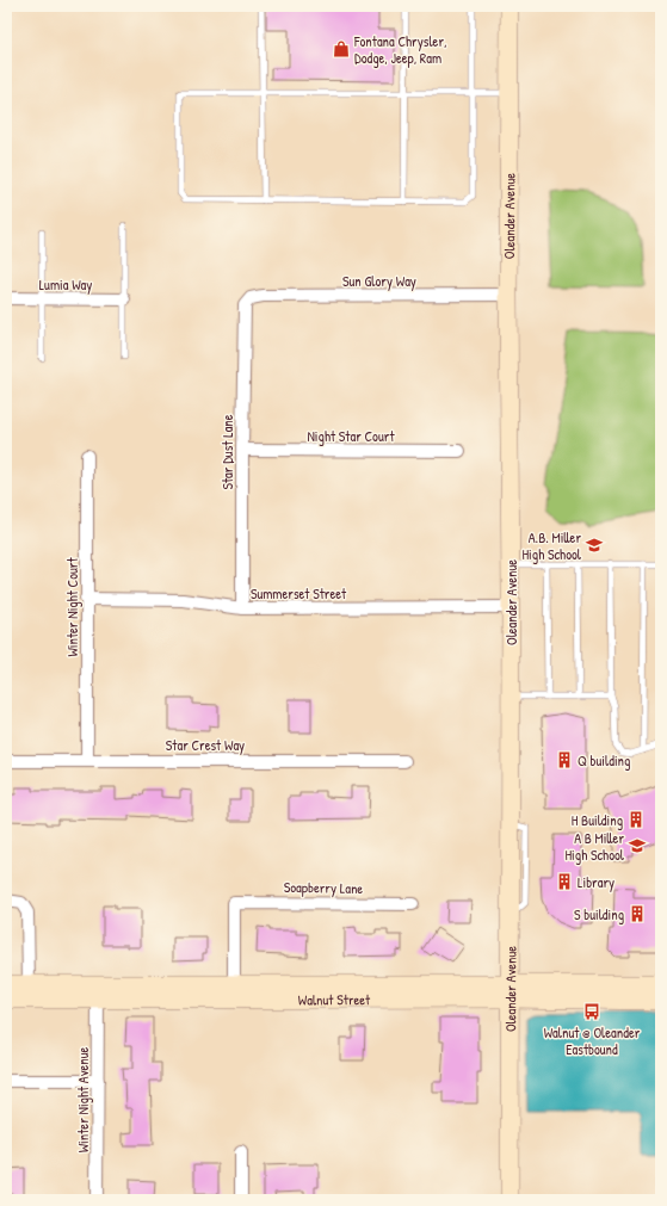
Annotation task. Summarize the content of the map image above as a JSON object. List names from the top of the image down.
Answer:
{
  "streets": {
    "street": [
      "Oleander Avenue",
      "Sun Glory Way",
      "Lumia Way",
      "Night Star Court",
      "Star Dust Lane",
      "Summerset Street",
      "Winter Night Court",
      "Star Crest Way",
      "Soapberry Lane",
      "Walnut Street",
      "Winter Night Avenue"
    ]
  },
  "crossings": [
    ["Oleander Avenue", "Sun Glory Way"],
    ["Oleander Avenue", "Summerset Street"],
    ["Oleander Avenue", "Walnut Street"],
    ["Sun Glory Way", "Star Dust Lane"],
    ["Night Star Court", "Star Dust Lane"],
    ["Star Dust Lane", "Summerset Street"],
    ["Summerset Street", "Winter Night Court"],
    ["Winter Night Court", "Star Crest Way"],
    ["Soapberry Lane", "Walnut Street"],
    ["Walnut Street", "Winter Night Avenue"]
  ],
  "places": {
    "shop": ["Fontana Chrysler, Dodge, Jeep, Ram"],
    "school or university": ["A.B. Miller High School", "A B Miller High School"],
    "building": [
      "Q building",
      "H Building",
      "Library",
      "S building"
    ],
    "bus stop": ["Walnut @ Oleander Eastbound"]
  }
}
